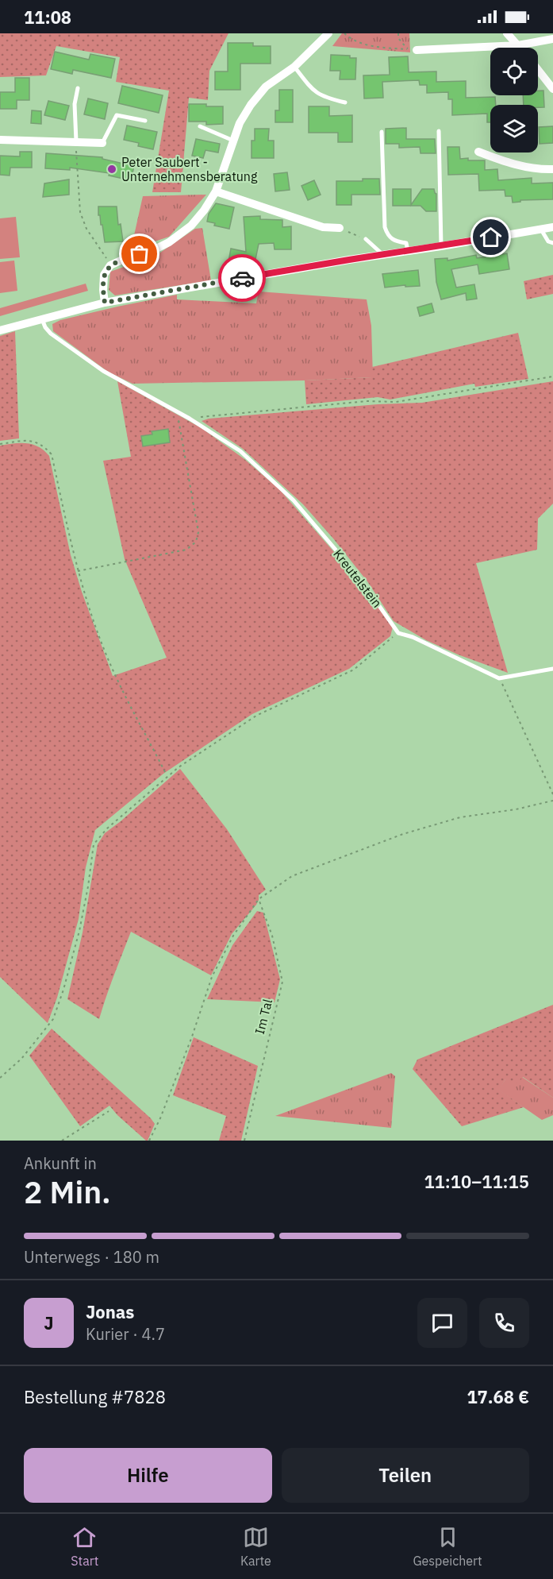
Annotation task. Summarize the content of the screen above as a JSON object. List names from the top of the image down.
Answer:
{
  "streets": {
    "lane": ["Kreutelstein"],
    "path": ["Im Tal"]
  },
  "places": ["Peter Saubert - Unternehmensberatung"],
  "page": {
    "status": "11:08",
    "heading": ["2 Min.", "Ankunft in", "11:10–11:15"],
    "panel": [
      "Jonas",
      "Kurier · 4.7",
      "Bestellung #7828",
      "17.68 €"
    ],
    "bar": "Unterwegs · 180 m",
    "round": "J",
    "buttons": ["Hilfe", "Teilen"],
    "tabs": ["Start", "Karte", "Gespeichert"]
  }
}
